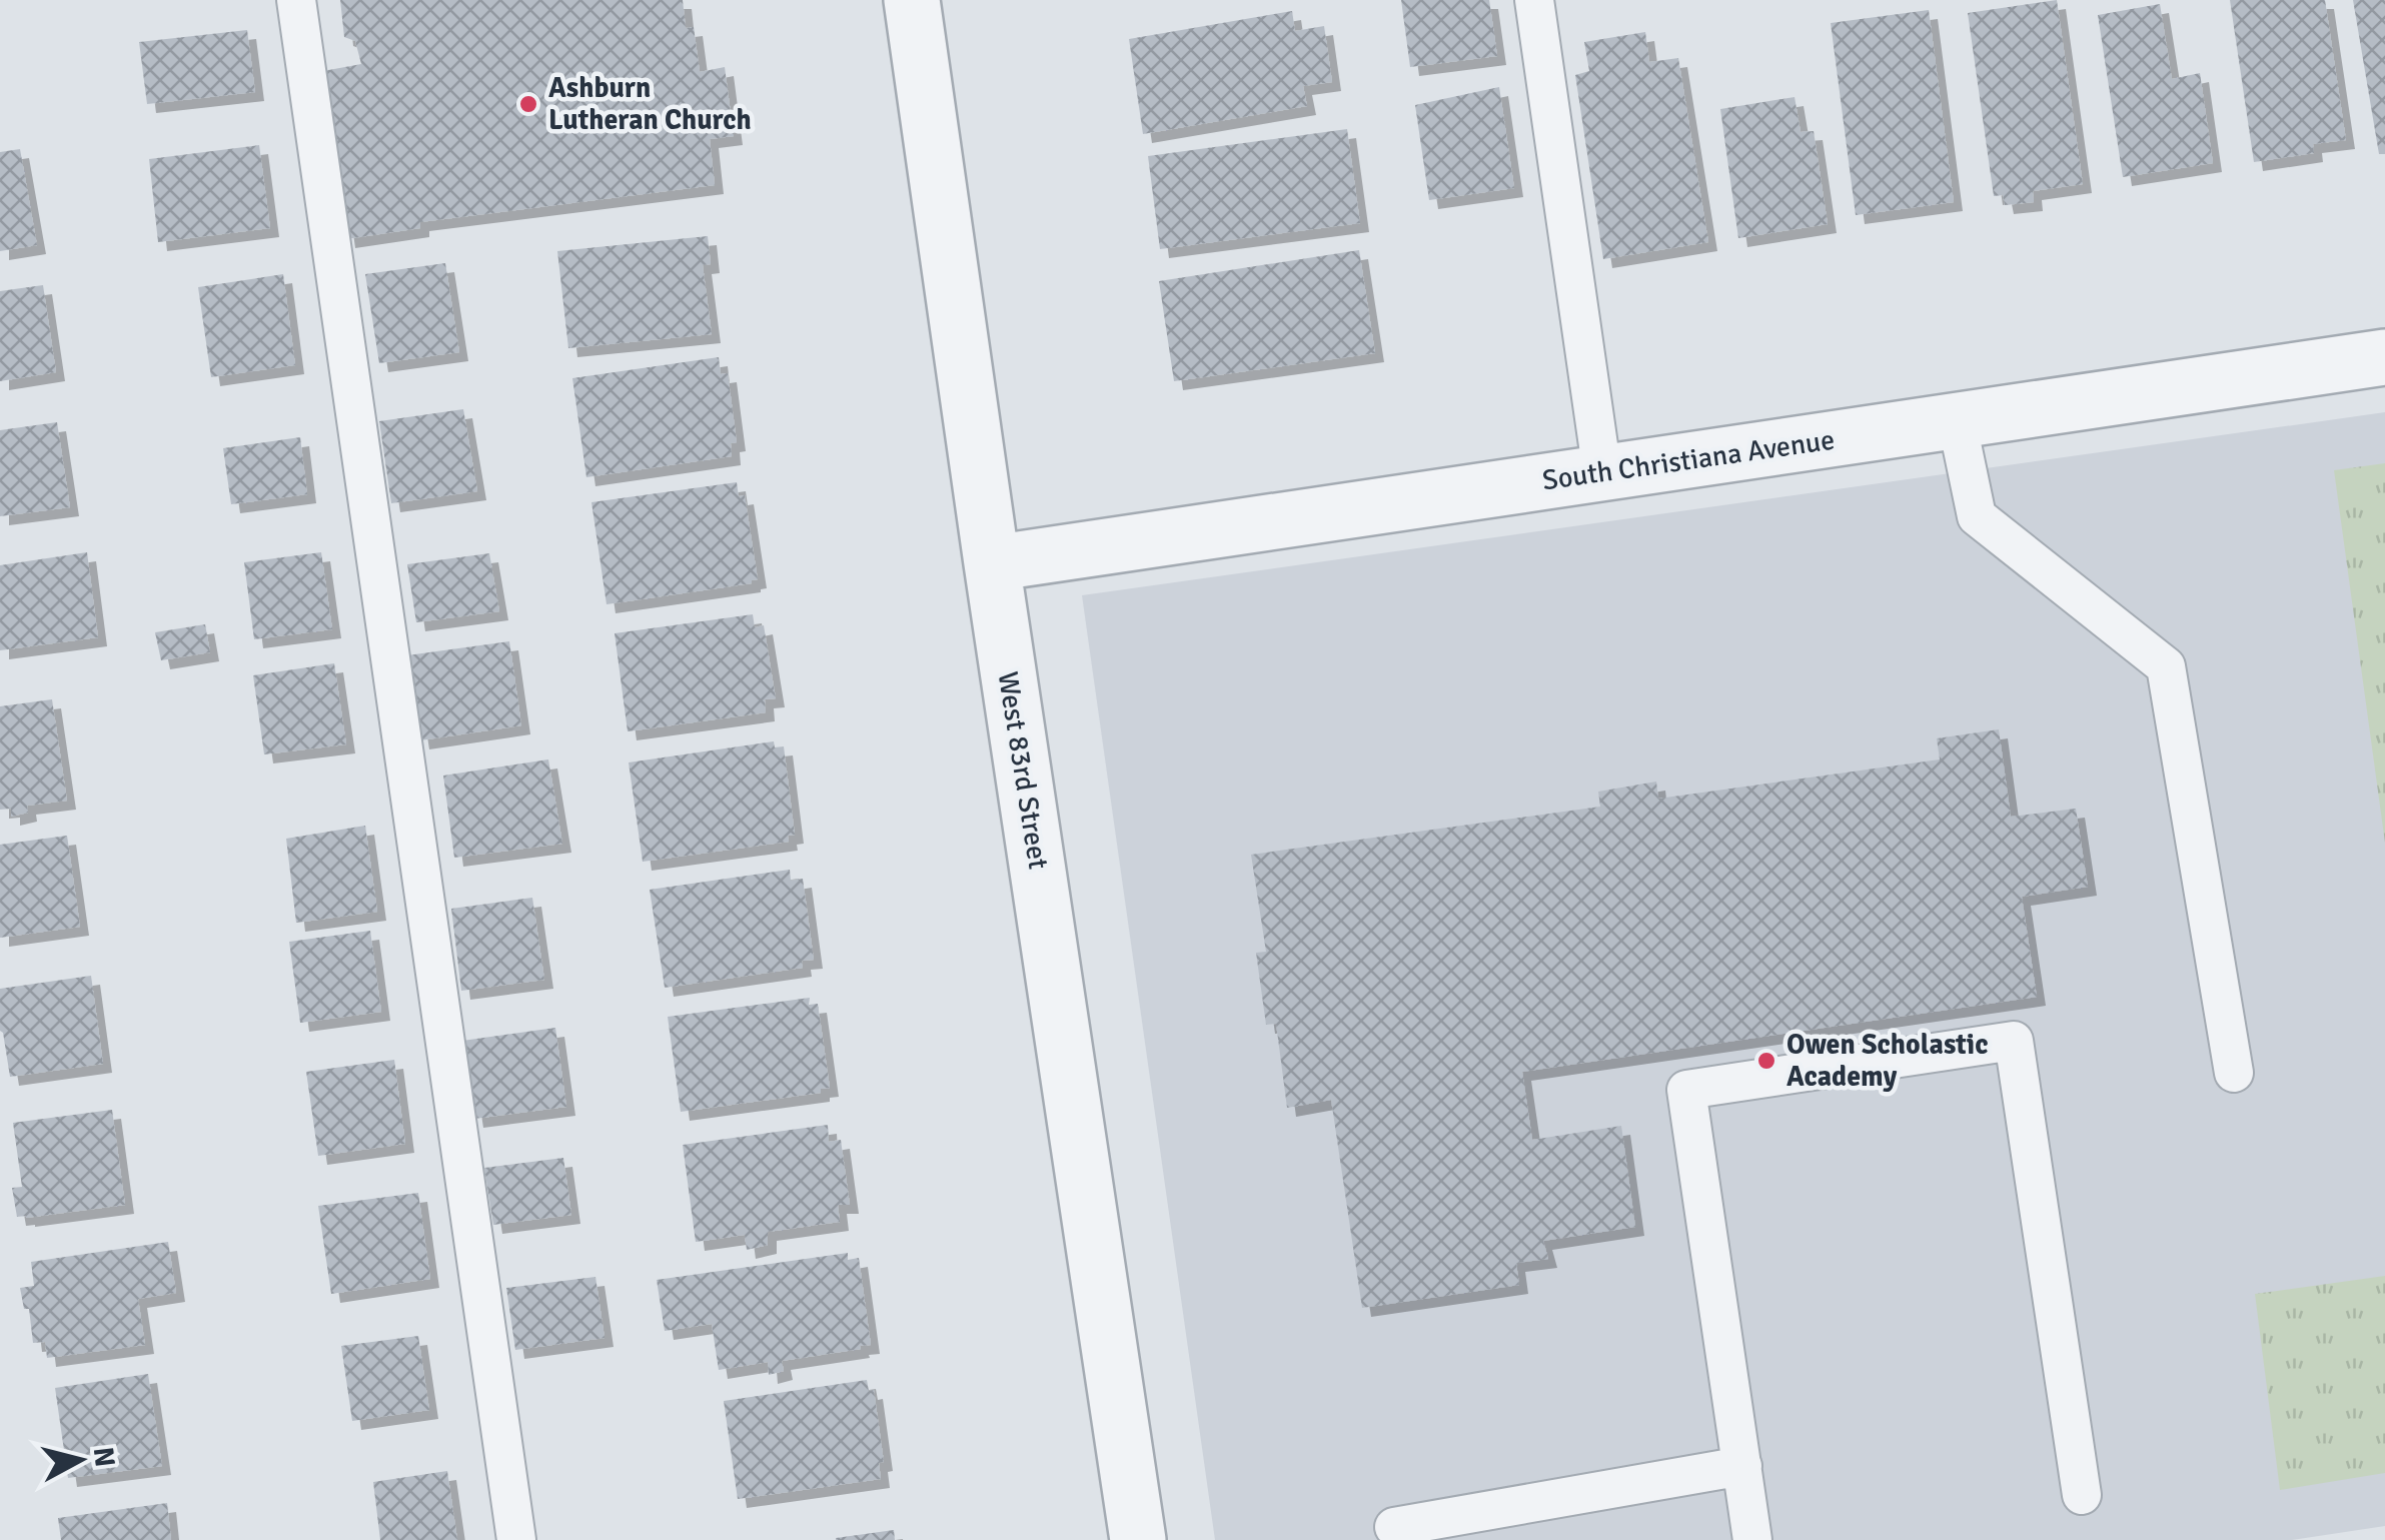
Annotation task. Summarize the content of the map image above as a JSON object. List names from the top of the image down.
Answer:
{
  "streets": {
    "street": ["South Christiana Avenue", "West 83rd Street"]
  },
  "crossings": [
    ["South Christiana Avenue", "West 83rd Street"]
  ],
  "places": ["Ashburn Lutheran Church", "Owen Scholastic Academy"],
  "north": "right"
}
